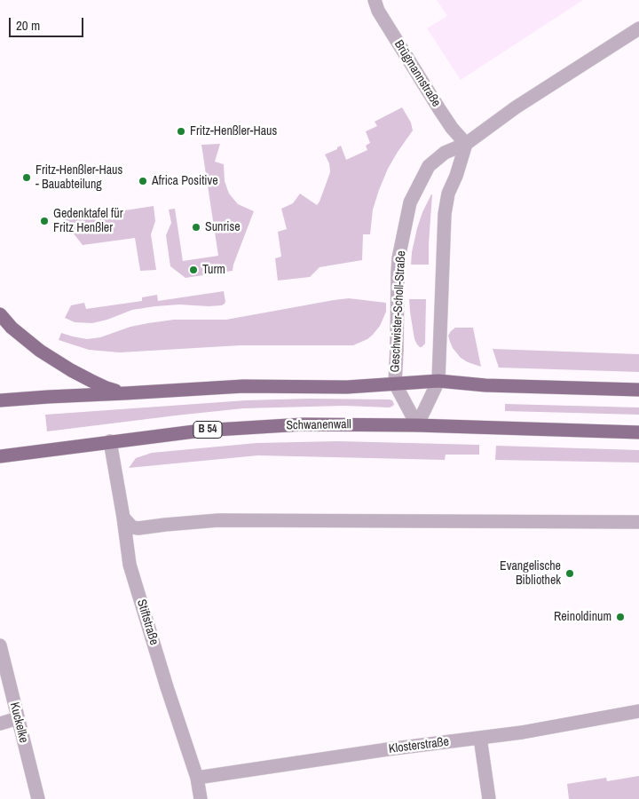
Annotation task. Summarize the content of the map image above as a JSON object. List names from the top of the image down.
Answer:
{
  "streets": {
    "main road": ["Schwanenwall", "B 54"],
    "street": [
      "Brügmannstraße",
      "Geschwister-Scholl-Straße",
      "Stiftstraße",
      "Kuckelke",
      "Klosterstraße"
    ]
  },
  "crossings": [
    ["Brügmannstraße", "Geschwister-Scholl-Straße"],
    ["Geschwister-Scholl-Straße", "Schwanenwall"],
    ["Schwanenwall", "Stiftstraße"],
    ["Stiftstraße", "Klosterstraße"]
  ],
  "places": [
    "Fritz-Henßler-Haus",
    "Fritz-Henßler-Haus - Bauabteilung",
    "Africa Positive",
    "Gedenktafel für Fritz Henßler",
    "Sunrise",
    "Turm",
    "Evangelische Bibliothek",
    "Reinoldinum"
  ],
  "scale_bar": "20 m"
}
